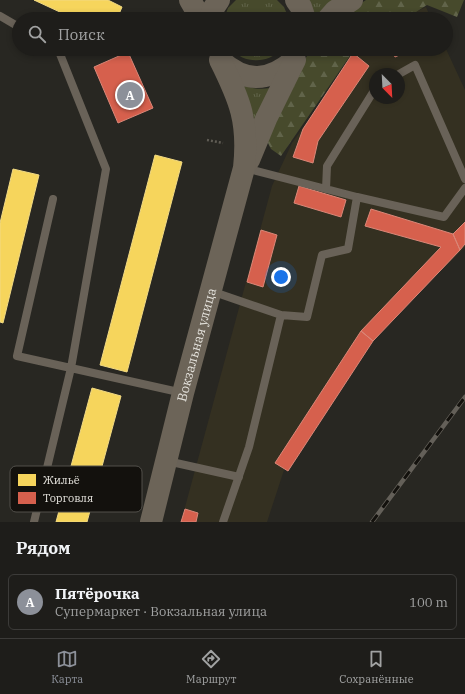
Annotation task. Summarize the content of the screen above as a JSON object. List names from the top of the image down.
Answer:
{
  "streets": {
    "street": ["Вокзальная улица"]
  },
  "legend": ["Жильё", "Торговля"],
  "north": "bottom right",
  "page": {
    "search": "Поиск",
    "pins": "A",
    "heading": "Рядом",
    "list": [
      {
        "mark": "A",
        "name": "Пятёрочка",
        "note": "Супермаркет · Вокзальная улица",
        "value": "100 m"
      }
    ],
    "nav": ["Карта", "Маршрут", "Сохранённые"]
  }
}
